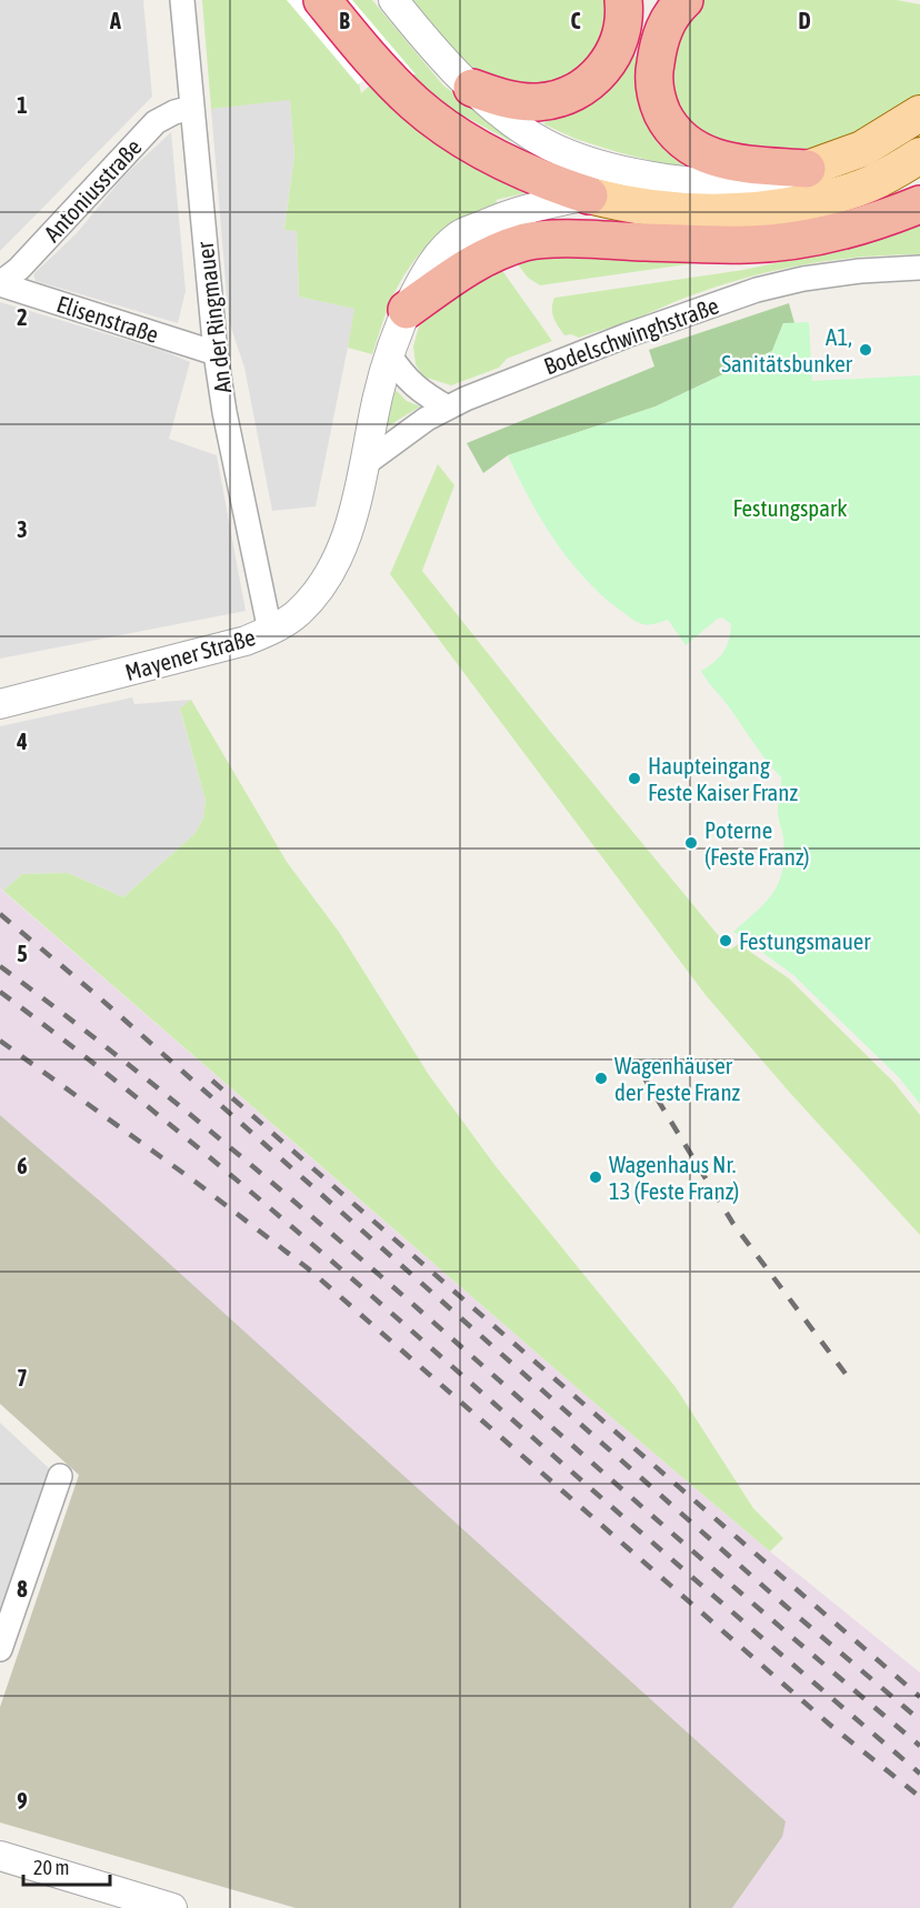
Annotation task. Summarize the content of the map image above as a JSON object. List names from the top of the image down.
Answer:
{
  "streets": {
    "street": [
      "Antoniusstraße",
      "An der Ringmauer",
      "Elisenstraße",
      "Bodelschwinghstraße",
      "Mayener Straße"
    ]
  },
  "crossings": [
    ["Antoniusstraße", "An der Ringmauer"],
    ["Antoniusstraße", "Elisenstraße"],
    ["An der Ringmauer", "Elisenstraße"],
    ["An der Ringmauer", "Mayener Straße"],
    ["Bodelschwinghstraße", "Mayener Straße"]
  ],
  "parks": ["Festungspark"],
  "places": [
    "A1, Sanitätsbunker",
    "Haupteingang Feste Kaiser Franz",
    "Poterne (Feste Franz)",
    "Festungsmauer",
    "Wagenhäuser der Feste Franz",
    "Wagenhaus Nr. 13 (Feste Franz)"
  ],
  "scale_bar": "20 m",
  "grid": {
    "columns": [
      "A",
      "B",
      "C",
      "D"
    ],
    "rows": [
      "1",
      "2",
      "3",
      "4",
      "5",
      "6",
      "7",
      "8",
      "9"
    ]
  }
}
